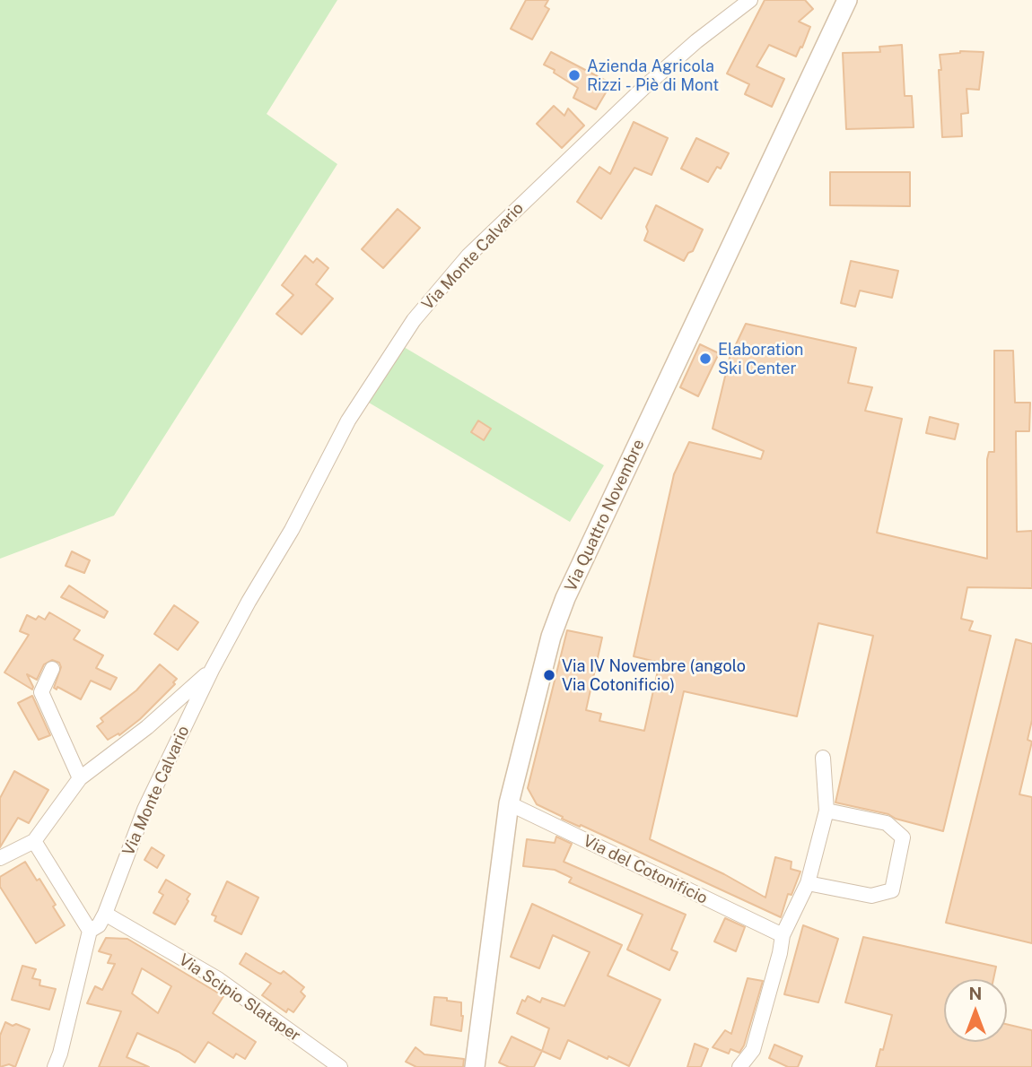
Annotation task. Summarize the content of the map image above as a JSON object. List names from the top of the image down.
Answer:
{
  "streets": {
    "main road": ["Via Quattro Novembre"],
    "street": ["Via Monte Calvario", "Via del Cotonificio", "Via Scipio Slataper"]
  },
  "crossings": [
    ["Via Monte Calvario", "Via Scipio Slataper"],
    ["Via Quattro Novembre", "Via del Cotonificio"]
  ],
  "places": ["Azienda Agricola Rizzi - Piè di Mont", "Elaboration Ski Center", "Via IV Novembre (angolo Via Cotonificio)"],
  "north": "top"
}
